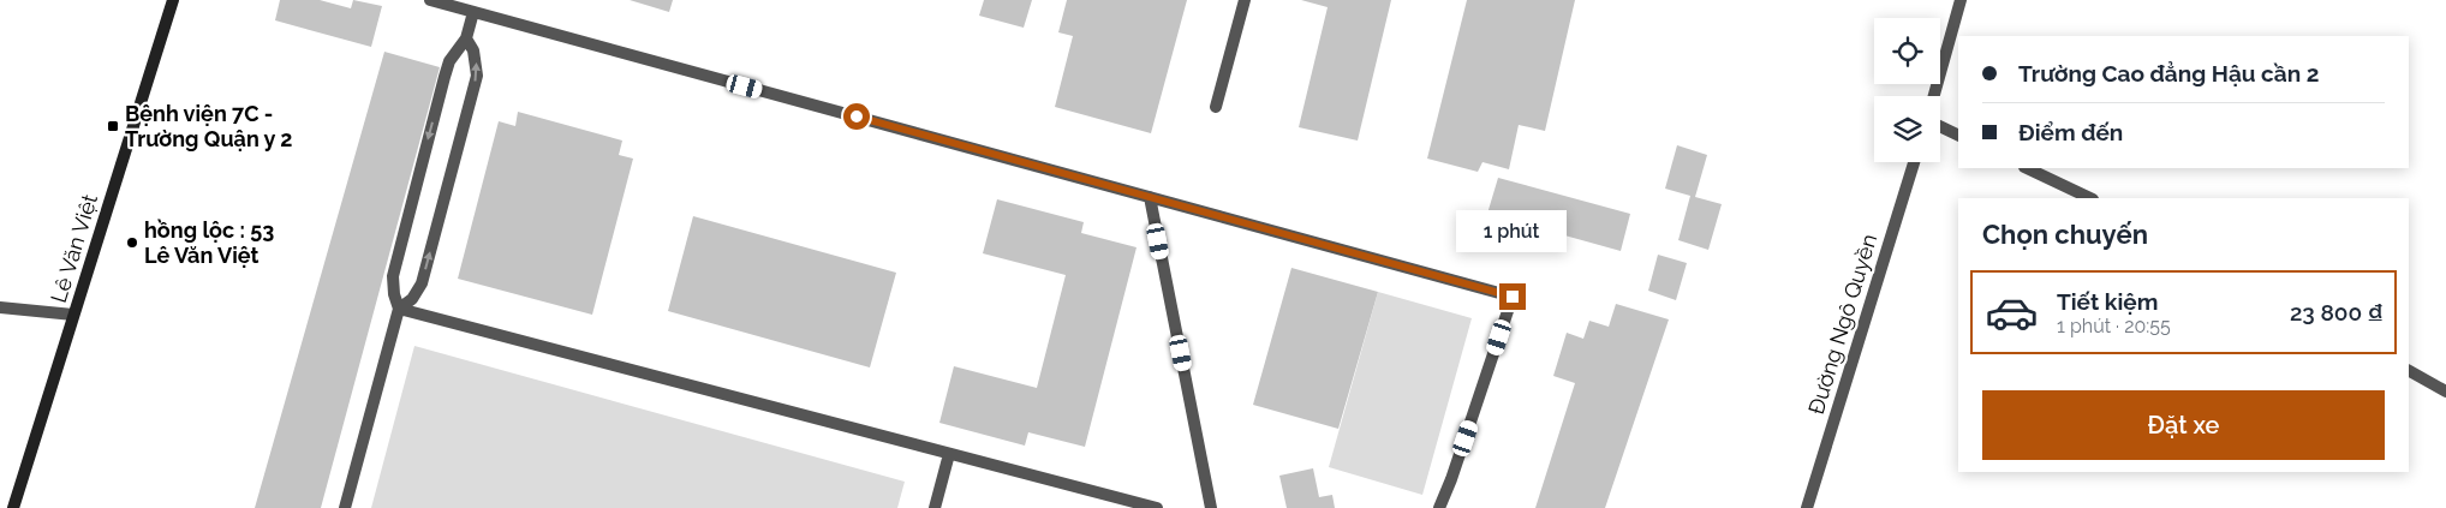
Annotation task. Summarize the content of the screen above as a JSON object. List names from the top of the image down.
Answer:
{
  "streets": {
    "main road": ["Lê Văn Việt"],
    "street": ["Đường Ngô Quyền"]
  },
  "places": {
    "transit": ["Bệnh viện 7C - Trường Quận y 2"],
    "other": ["hồng lộc : 53 Lê Văn Việt"]
  },
  "page": {
    "banner": ["Trường Cao đẳng Hậu cần 2", "Điểm đến"],
    "heading": "Chọn chuyến",
    "bubble": "1 phút",
    "list": [
      {
        "name": "Tiết kiệm",
        "note": "1 phút · 20:55",
        "value": "23 800 ₫"
      }
    ],
    "buttons": "Đặt xe"
  }
}
